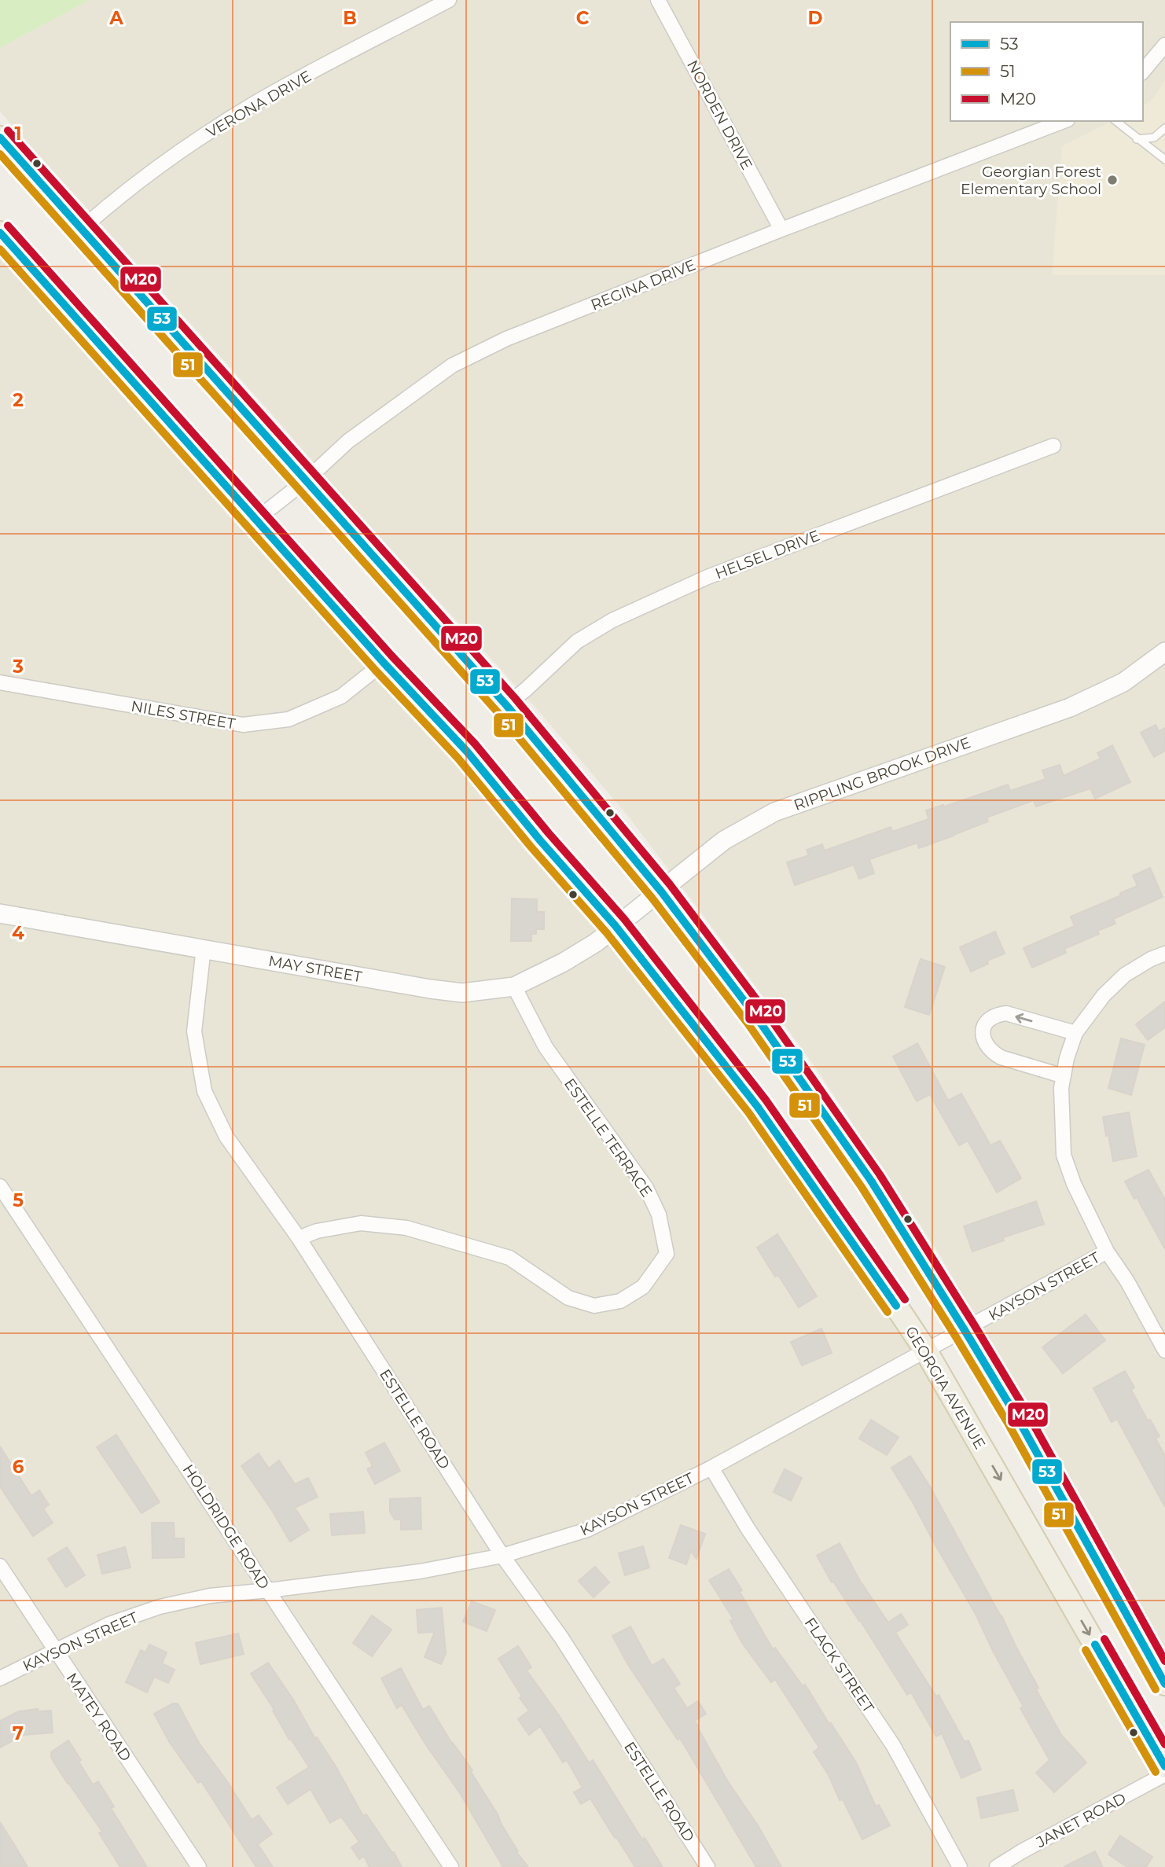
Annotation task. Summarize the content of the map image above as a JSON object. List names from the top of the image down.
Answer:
{
  "streets": {
    "main road": ["GEORGIA AVENUE"],
    "street": [
      "VERONA DRIVE",
      "NORDEN DRIVE",
      "REGINA DRIVE",
      "HELSEL DRIVE",
      "NILES STREET",
      "RIPPLING BROOK DRIVE",
      "MAY STREET",
      "ESTELLE TERRACE",
      "KAYSON STREET",
      "ESTELLE ROAD",
      "HOLDRIDGE ROAD",
      "FLACK STREET",
      "MATEY ROAD",
      "JANET ROAD"
    ]
  },
  "crossings": [
    ["NORDEN DRIVE", "REGINA DRIVE"],
    ["REGINA DRIVE", "GEORGIA AVENUE"],
    ["NILES STREET", "GEORGIA AVENUE"],
    ["RIPPLING BROOK DRIVE", "MAY STREET"],
    ["RIPPLING BROOK DRIVE", "GEORGIA AVENUE"],
    ["MAY STREET", "ESTELLE TERRACE"],
    ["MAY STREET", "GEORGIA AVENUE"],
    ["MAY STREET", "ESTELLE ROAD"],
    ["ESTELLE TERRACE", "ESTELLE ROAD"],
    ["KAYSON STREET", "GEORGIA AVENUE"],
    ["KAYSON STREET", "ESTELLE ROAD"],
    ["KAYSON STREET", "HOLDRIDGE ROAD"],
    ["KAYSON STREET", "FLACK STREET"],
    ["KAYSON STREET", "MATEY ROAD"]
  ],
  "places": ["Georgian Forest Elementary School"],
  "lines": ["transit line M20", "transit line 53", "transit line 51"],
  "legend": ["53", "51", "M20"],
  "grid": {
    "columns": [
      "A",
      "B",
      "C",
      "D"
    ],
    "rows": [
      "1",
      "2",
      "3",
      "4",
      "5",
      "6",
      "7"
    ]
  }
}
